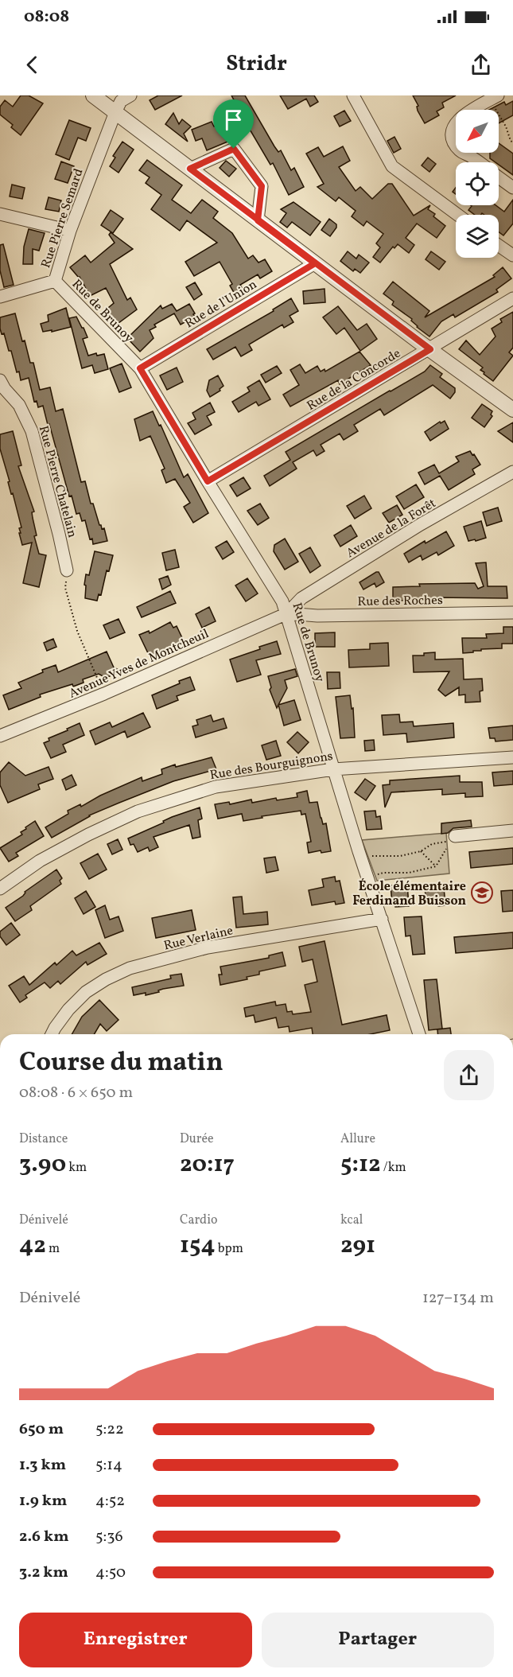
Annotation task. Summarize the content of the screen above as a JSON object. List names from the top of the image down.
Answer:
{
  "streets": {
    "street": [
      "Rue Pierre Semard",
      "Rue de l'Union",
      "Rue de Brunoy",
      "Rue de la Concorde",
      "Rue Pierre Chatelain",
      "Avenue de la Forêt",
      "Rue des Roches",
      "Avenue Yves de Montcheuil",
      "Rue des Bourguignons",
      "Rue Verlaine"
    ]
  },
  "crossings": [
    ["Rue Pierre Semard", "Rue de Brunoy"],
    ["Rue de l'Union", "Rue de Brunoy"],
    ["Rue de Brunoy", "Rue de la Concorde"],
    ["Rue de Brunoy", "Avenue de la Forêt"],
    ["Rue de Brunoy", "Rue des Roches"],
    ["Rue de Brunoy", "Avenue Yves de Montcheuil"],
    ["Rue de Brunoy", "Rue des Bourguignons"],
    ["Rue de Brunoy", "Rue Verlaine"],
    ["Avenue de la Forêt", "Rue des Roches"],
    ["Avenue de la Forêt", "Avenue Yves de Montcheuil"],
    ["Rue des Roches", "Avenue Yves de Montcheuil"]
  ],
  "places": {
    "school or university": ["École élémentaire Ferdinand Buisson"]
  },
  "north": "bottom left",
  "page": {
    "status": "08:08",
    "header": "Stridr",
    "heading": ["Course du matin", "08:08 · 6 × 650 m"],
    "stats": [
      ["Distance", "3.90 km"],
      ["Durée", "20:17"],
      ["Allure", "5:12 /km"],
      ["Dénivelé", "42 m"],
      ["Cardio", "154 bpm"],
      ["kcal", "291"]
    ],
    "chart": ["Dénivelé", "127–134 m"],
    "list": [
      {
        "name": "650 m",
        "note": "5:22"
      },
      {
        "name": "1.3 km",
        "note": "5:14"
      },
      {
        "name": "1.9 km",
        "note": "4:52"
      },
      {
        "name": "2.6 km",
        "note": "5:36"
      },
      {
        "name": "3.2 km",
        "note": "4:50"
      }
    ],
    "buttons": ["Enregistrer", "Partager"]
  }
}
